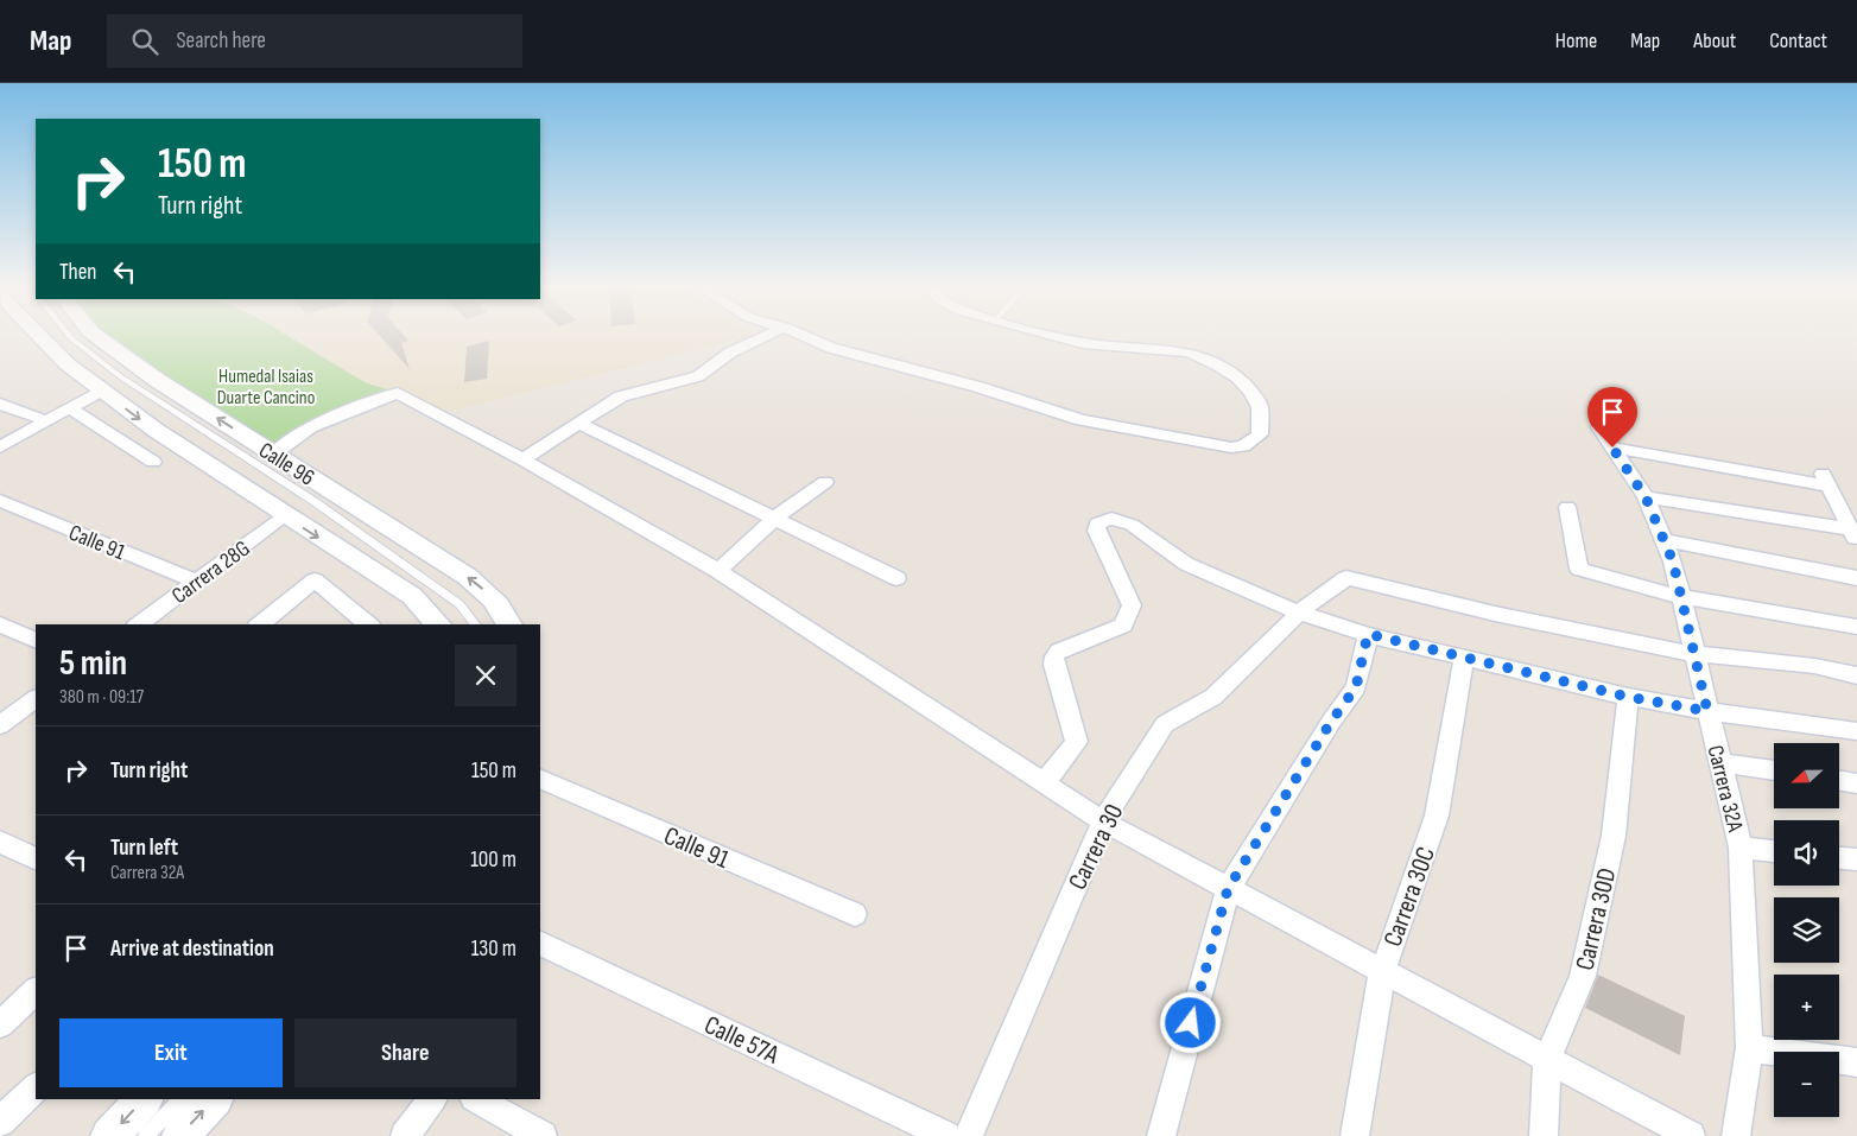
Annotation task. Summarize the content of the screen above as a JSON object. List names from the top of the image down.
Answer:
{
  "streets": {
    "street": [
      "Calle 96",
      "Calle 91",
      "Carrera 28G",
      "Carrera 32A",
      "Carrera 30",
      "Carrera 30C",
      "Carrera 30D",
      "Calle 57A"
    ]
  },
  "crossings": [
    ["Calle 96", "Carrera 28G"],
    ["Calle 91", "Carrera 28G"]
  ],
  "parks": ["Humedal Isaias Duarte Cancino"],
  "north": "left",
  "page": {
    "header": "Map",
    "search": "Search here",
    "nav": [
      "Home",
      "Map",
      "About",
      "Contact"
    ],
    "turn": ["150 m", "Turn right"],
    "then": "Then",
    "heading": ["5 min", "380 m · 09:17"],
    "list": [
      {
        "name": "Turn right",
        "value": "150 m"
      },
      {
        "name": "Turn left",
        "note": "Carrera 32A",
        "value": "100 m"
      },
      {
        "name": "Arrive at destination",
        "value": "130 m"
      }
    ],
    "map_buttons": ["+", "−"],
    "buttons": ["Exit", "Share"]
  }
}
